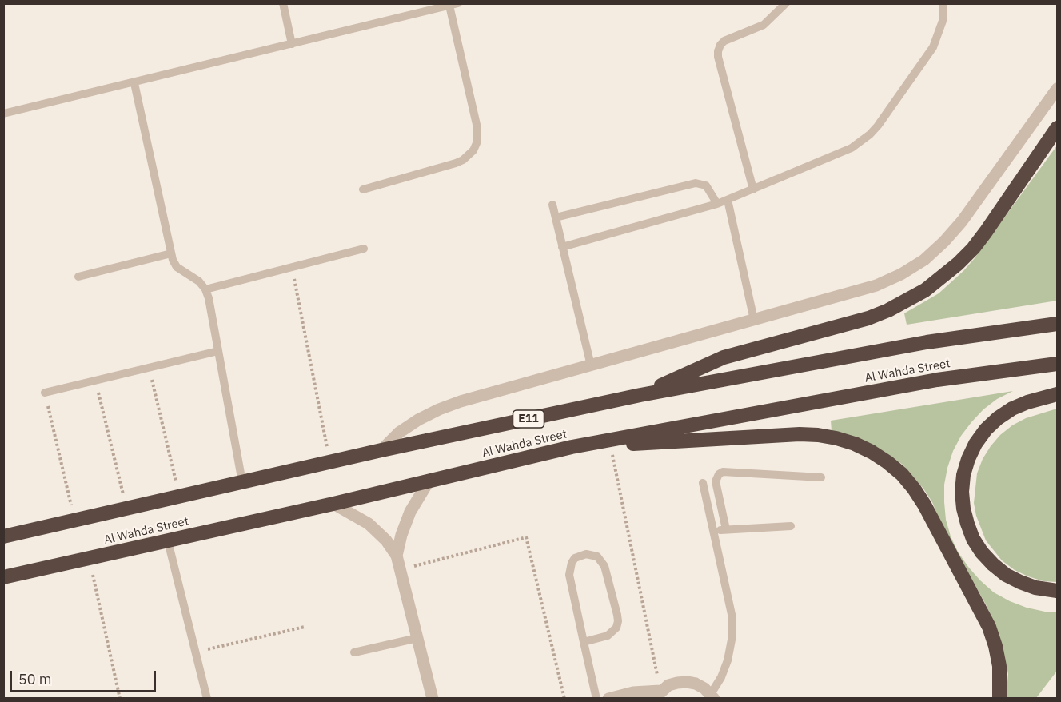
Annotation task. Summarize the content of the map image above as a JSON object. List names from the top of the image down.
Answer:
{
  "streets": {
    "highway": ["Al Wahda Street", "E11"]
  },
  "scale_bar": "50 m"
}
